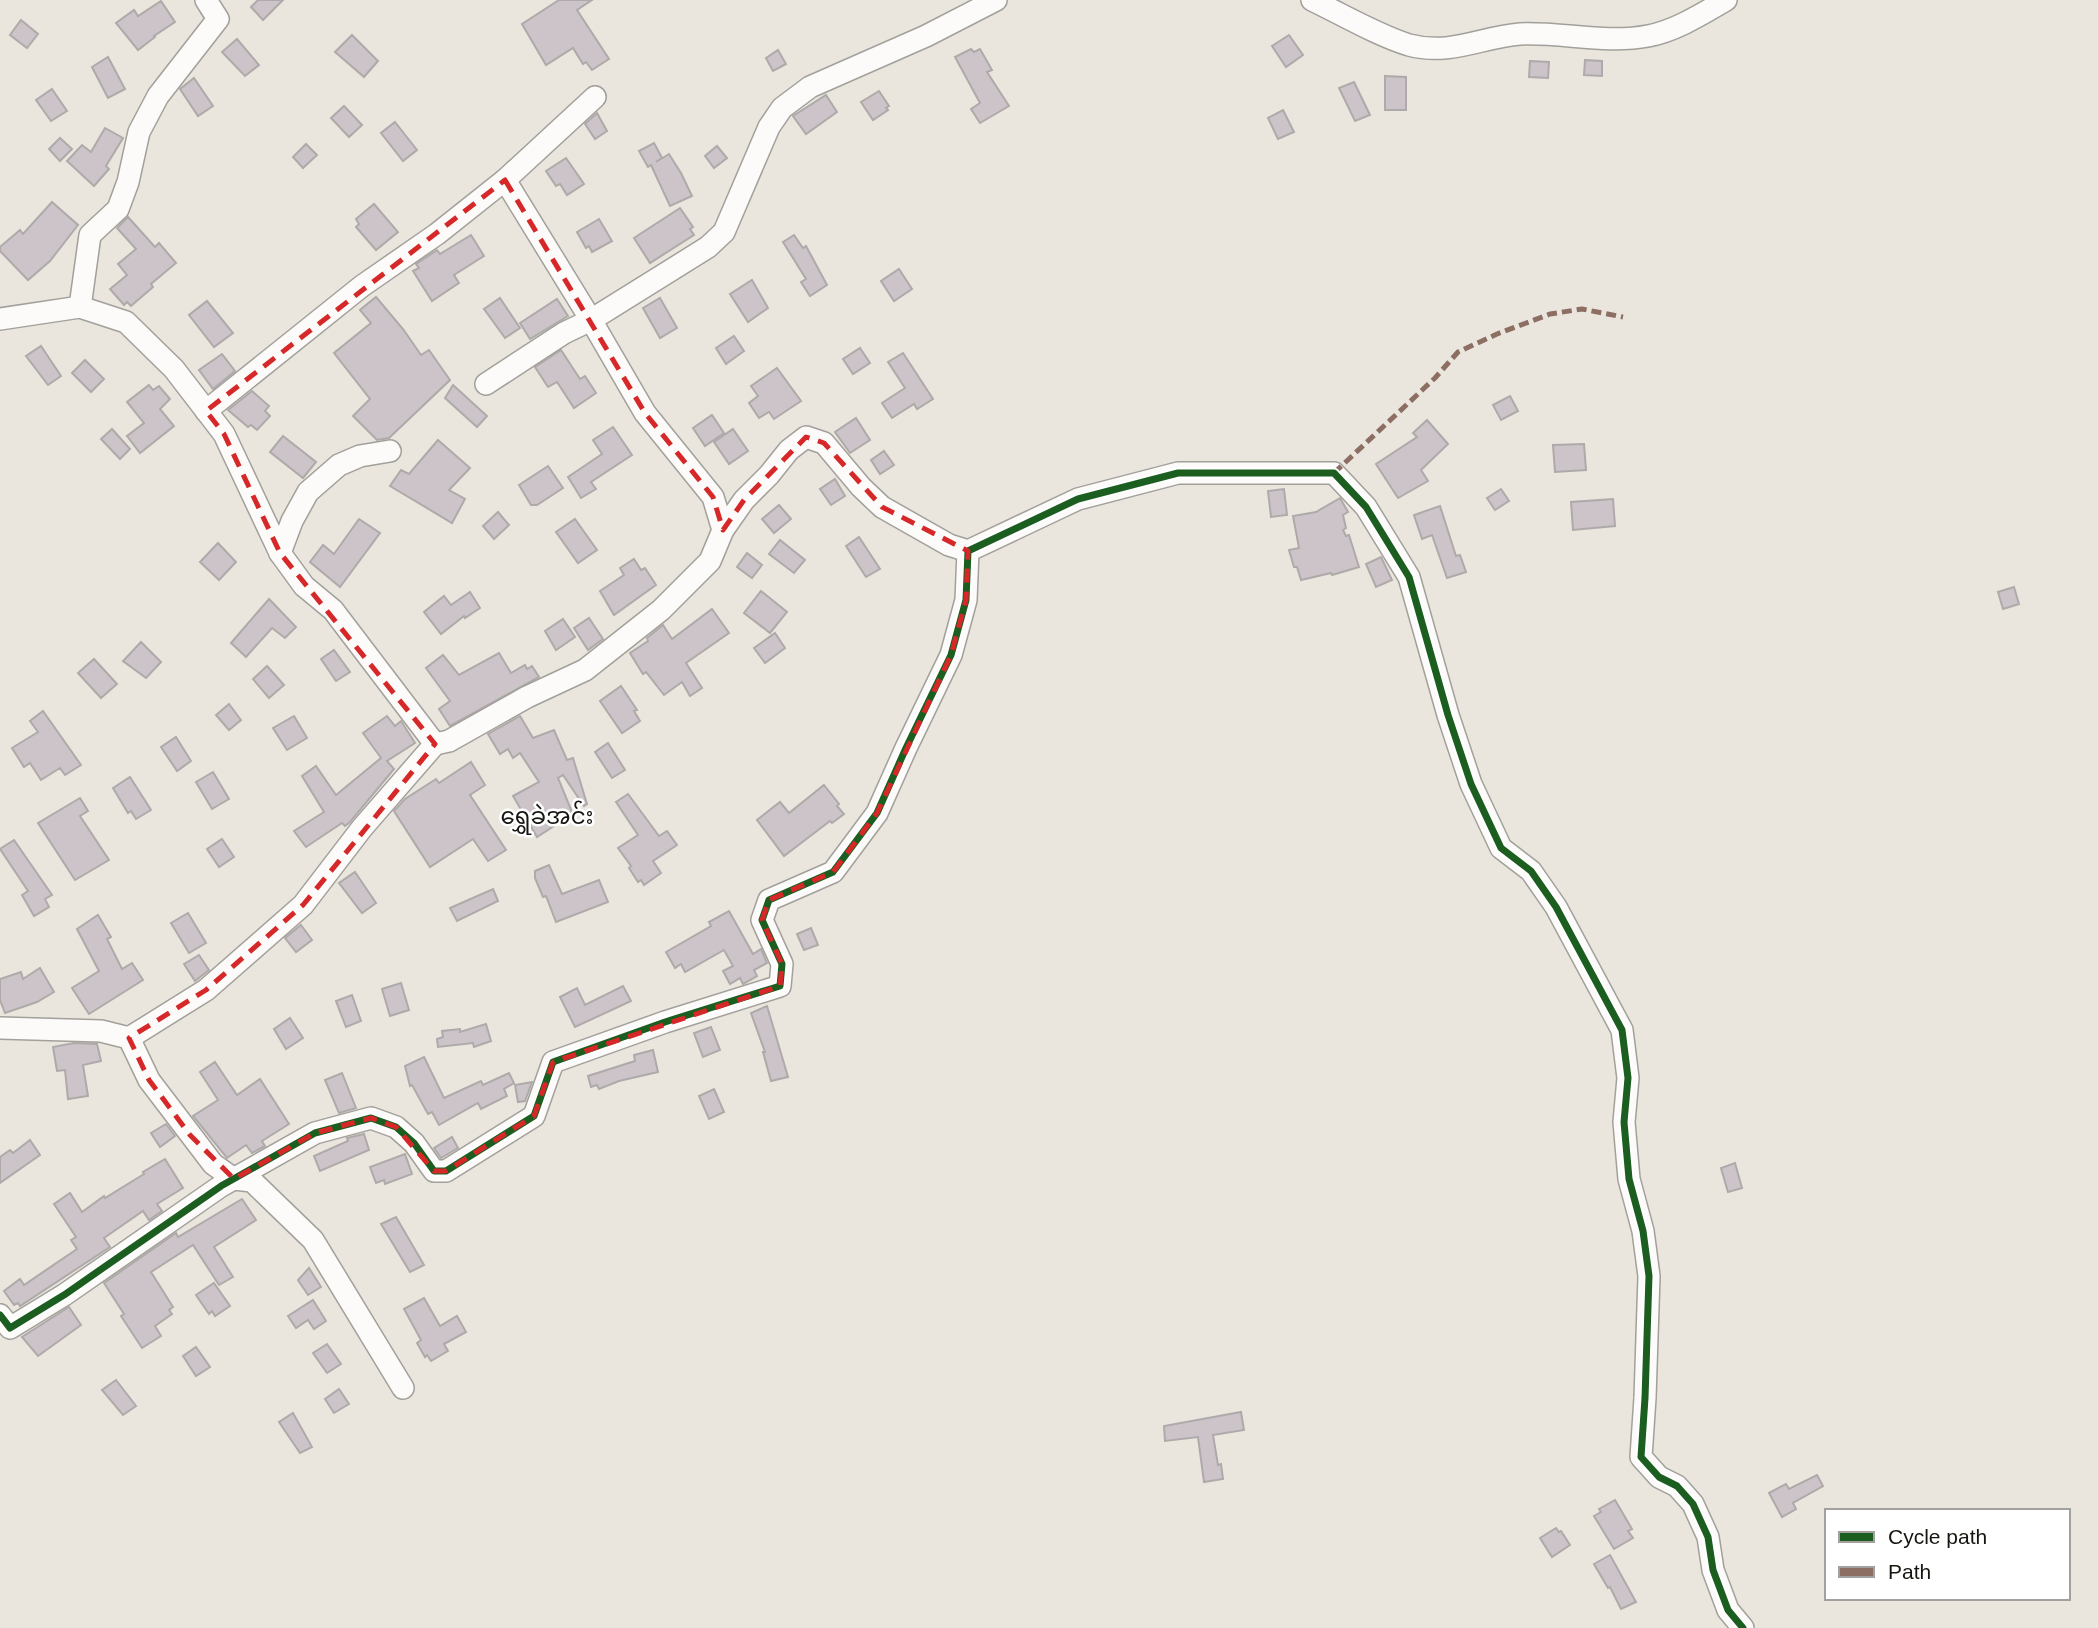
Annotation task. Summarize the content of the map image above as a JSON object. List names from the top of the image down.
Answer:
{
  "districts": ["ရွှေခဲအင်း"],
  "legend": ["Cycle path", "Path"]
}
